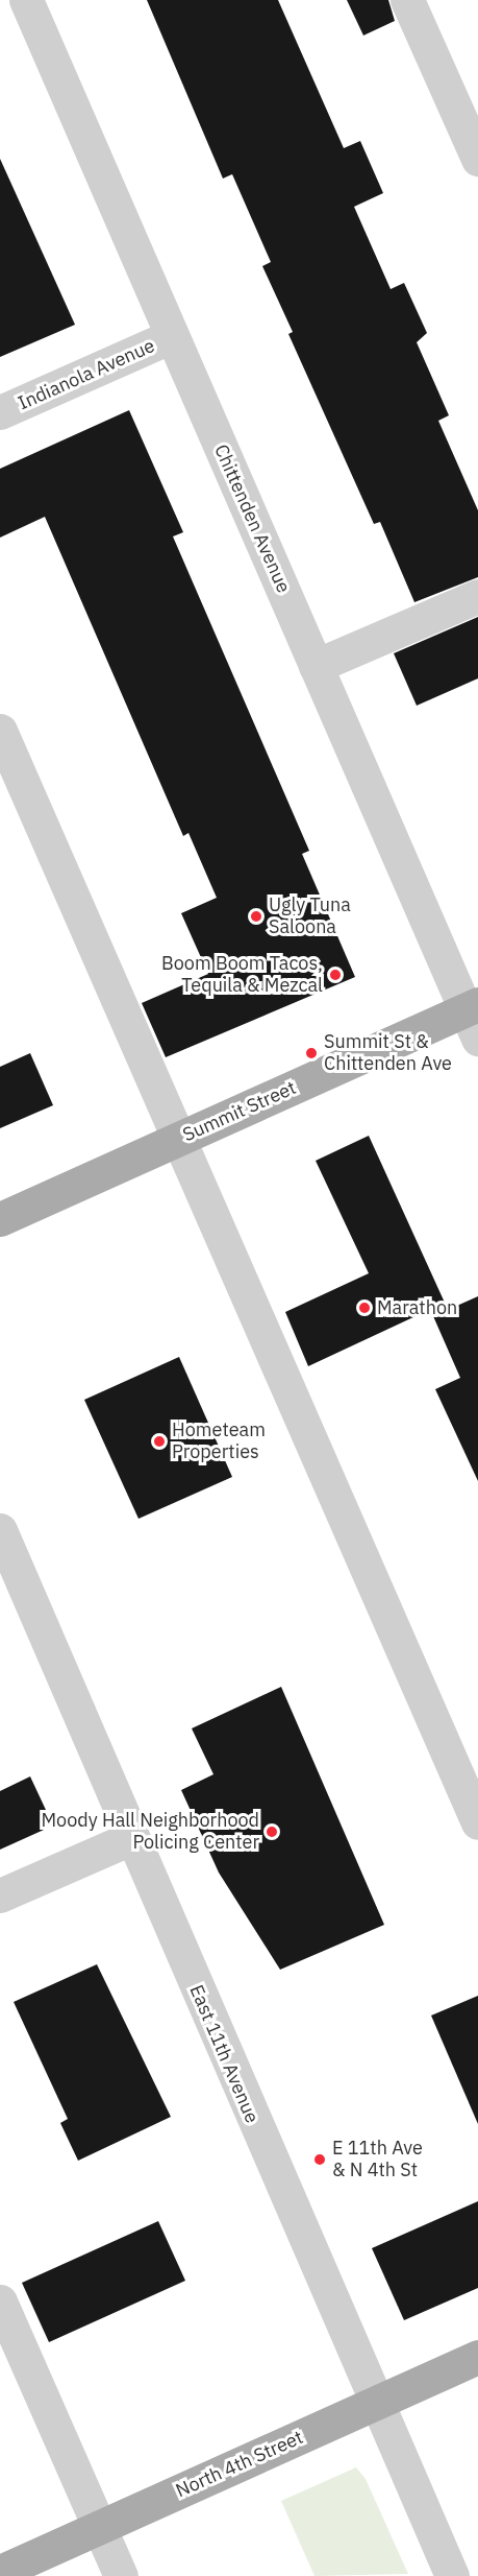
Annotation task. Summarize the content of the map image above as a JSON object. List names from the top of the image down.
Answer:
{
  "streets": {
    "main road": ["Summit Street", "North 4th Street"],
    "street": ["Indianola Avenue", "Chittenden Avenue", "East 11th Avenue"]
  },
  "crossings": [
    ["Indianola Avenue", "Chittenden Avenue"],
    ["Chittenden Avenue", "Summit Street"],
    ["East 11th Avenue", "North 4th Street"]
  ],
  "places": [
    "Ugly Tuna Saloona",
    "Boom Boom Tacos, Tequila & Mezcal",
    "Summit St & Chittenden Ave",
    "Marathon",
    "Hometeam Properties",
    "Moody Hall Neighborhood Policing Center",
    "E 11th Ave & N 4th St"
  ]
}
